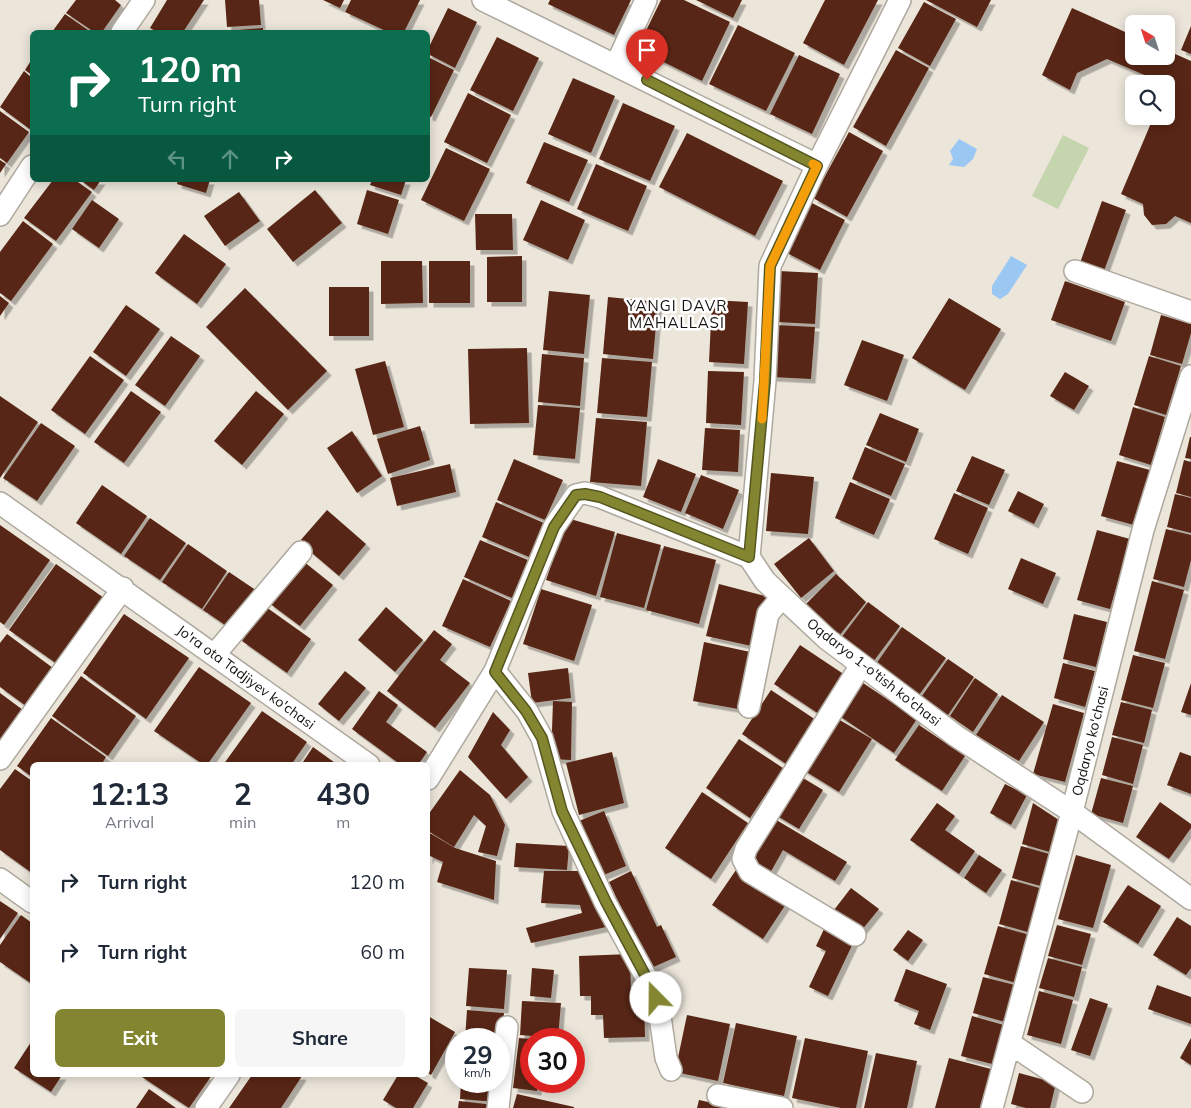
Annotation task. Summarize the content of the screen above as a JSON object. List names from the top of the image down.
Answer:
{
  "streets": {
    "street": ["Oqdaryo 1-o'tish ko'chasi", "Jo'ra ota Tadjiyev ko'chasi", "Oqdaryo ko'chasi"]
  },
  "crossings": [
    ["Oqdaryo 1-o'tish ko'chasi", "Oqdaryo ko'chasi"]
  ],
  "districts": ["YANGI DAVR MAHALLASI"],
  "north": "top left",
  "page": {
    "turn": ["120 m", "Turn right"],
    "eta": [
      "12:13",
      "Arrival",
      "2",
      "min",
      "430",
      "m"
    ],
    "list": [
      {
        "name": "Turn right",
        "value": "120 m"
      },
      {
        "name": "Turn right",
        "value": "60 m"
      }
    ],
    "buttons": ["Exit", "Share"],
    "speed": "29 km/h",
    "limit": "30"
  }
}
